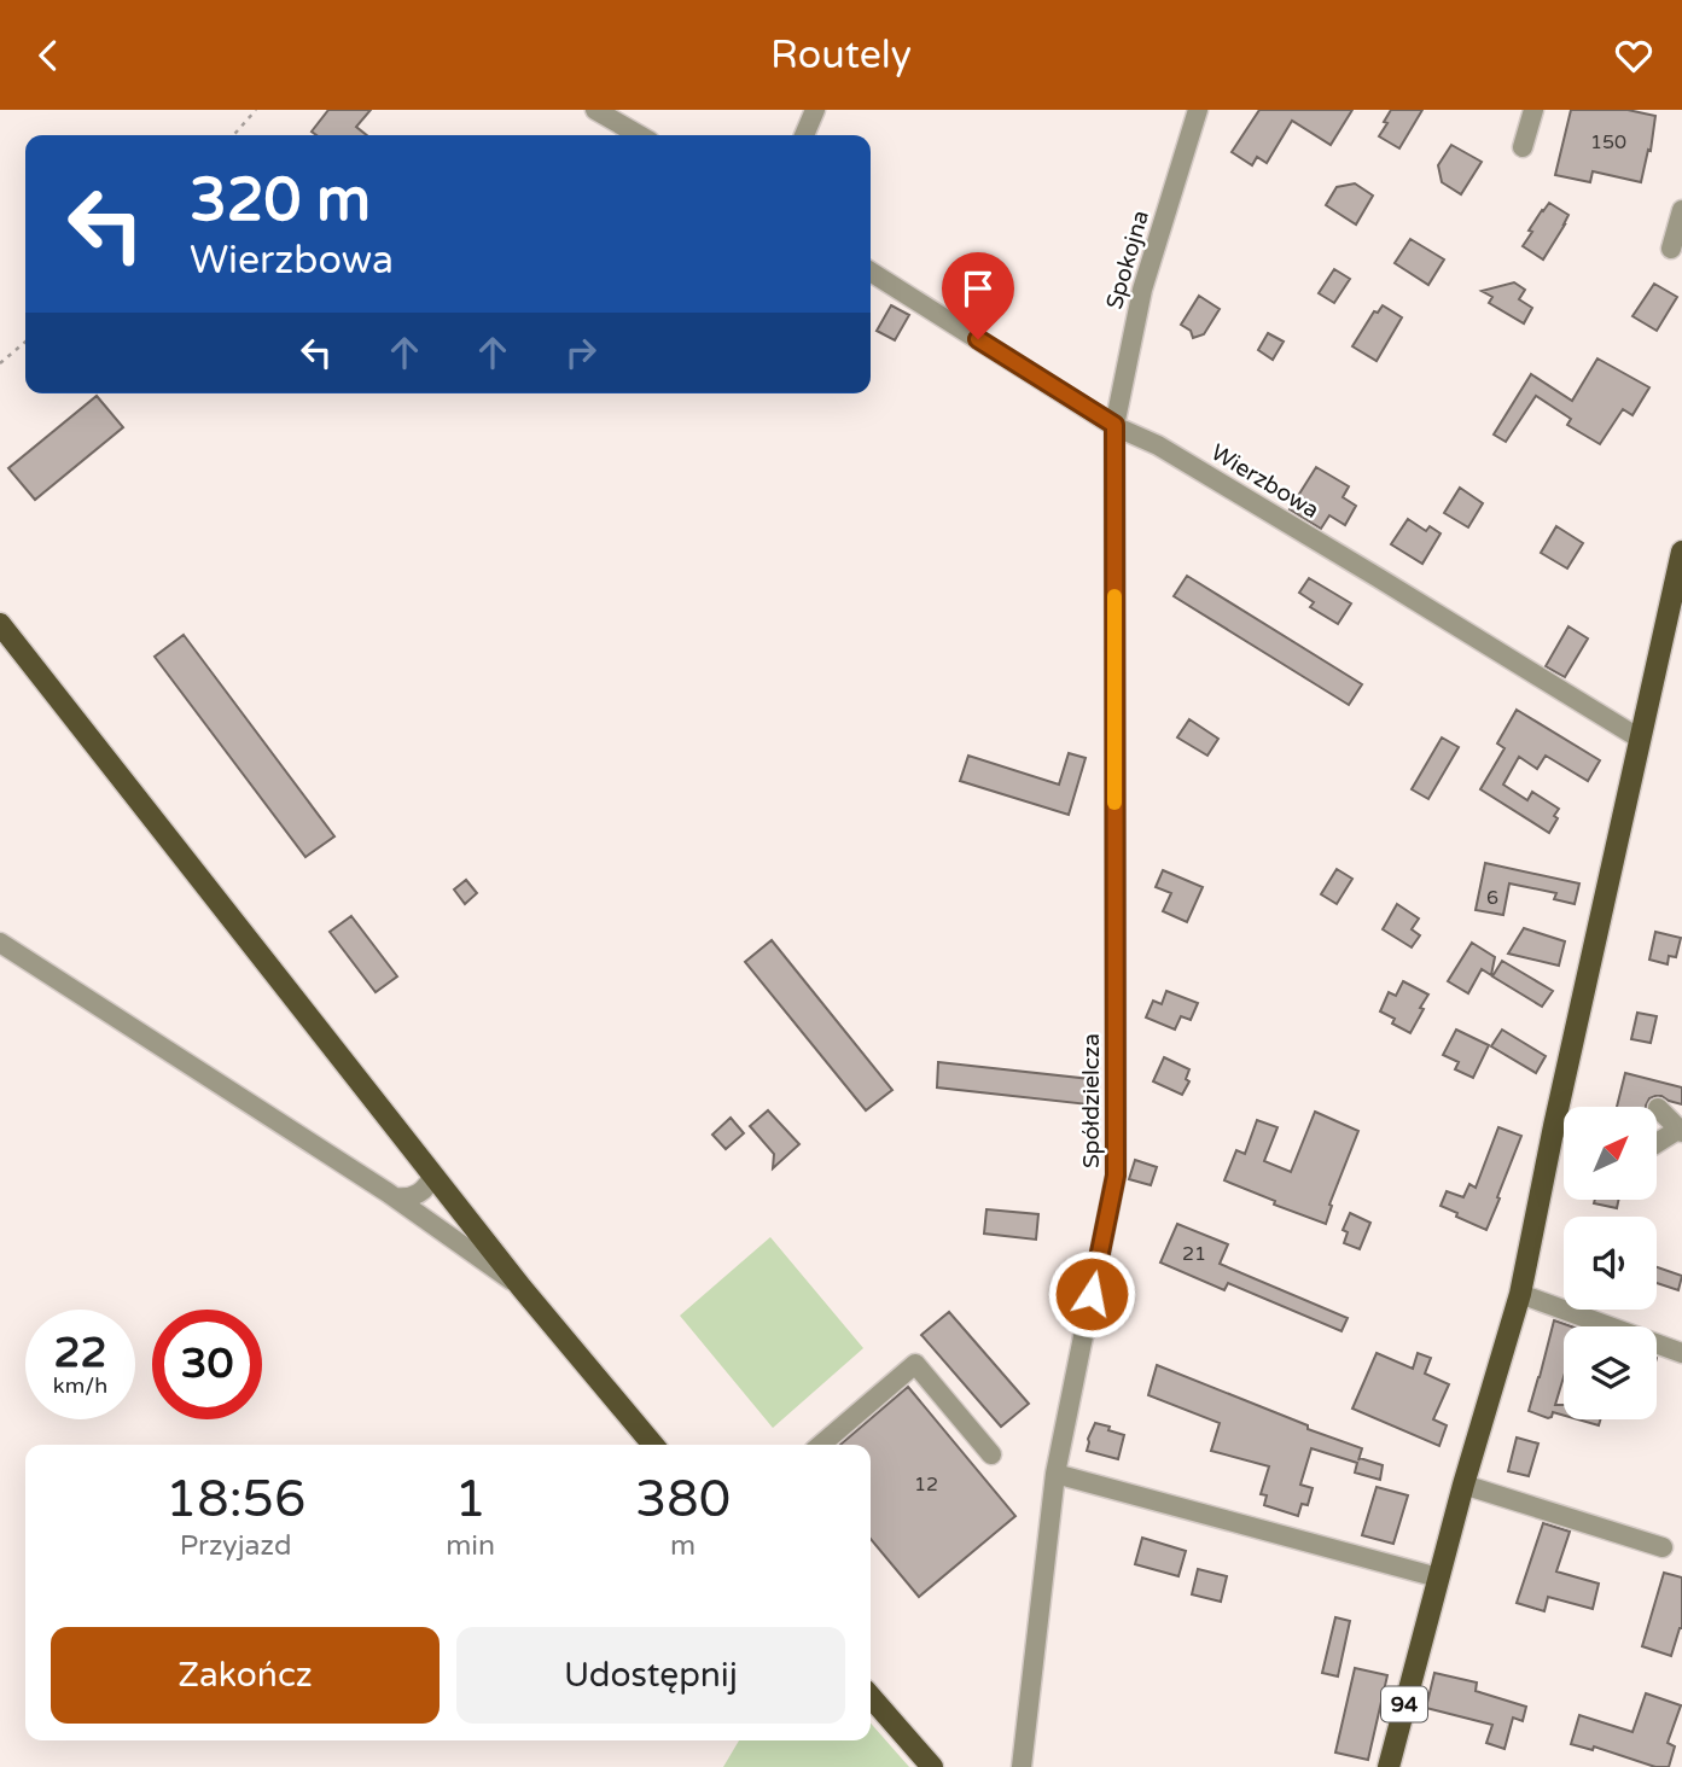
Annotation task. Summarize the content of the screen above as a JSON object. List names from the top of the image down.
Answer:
{
  "streets": {
    "main road": ["94"],
    "street": ["Spokojna", "Wierzbowa", "Spółdzielcza"]
  },
  "crossings": [
    ["Spokojna", "Wierzbowa"],
    ["Spokojna", "Spółdzielcza"],
    ["Wierzbowa", "Spółdzielcza"],
    ["Wierzbowa", "94"]
  ],
  "house_numbers": [
    "150",
    "6",
    "21",
    "12"
  ],
  "north": "top right",
  "page": {
    "header": "Routely",
    "turn": ["320 m", "Wierzbowa"],
    "speed": "22 km/h",
    "limit": "30",
    "eta": [
      "18:56",
      "Przyjazd",
      "1",
      "min",
      "380",
      "m"
    ],
    "buttons": ["Zakończ", "Udostępnij"]
  }
}
